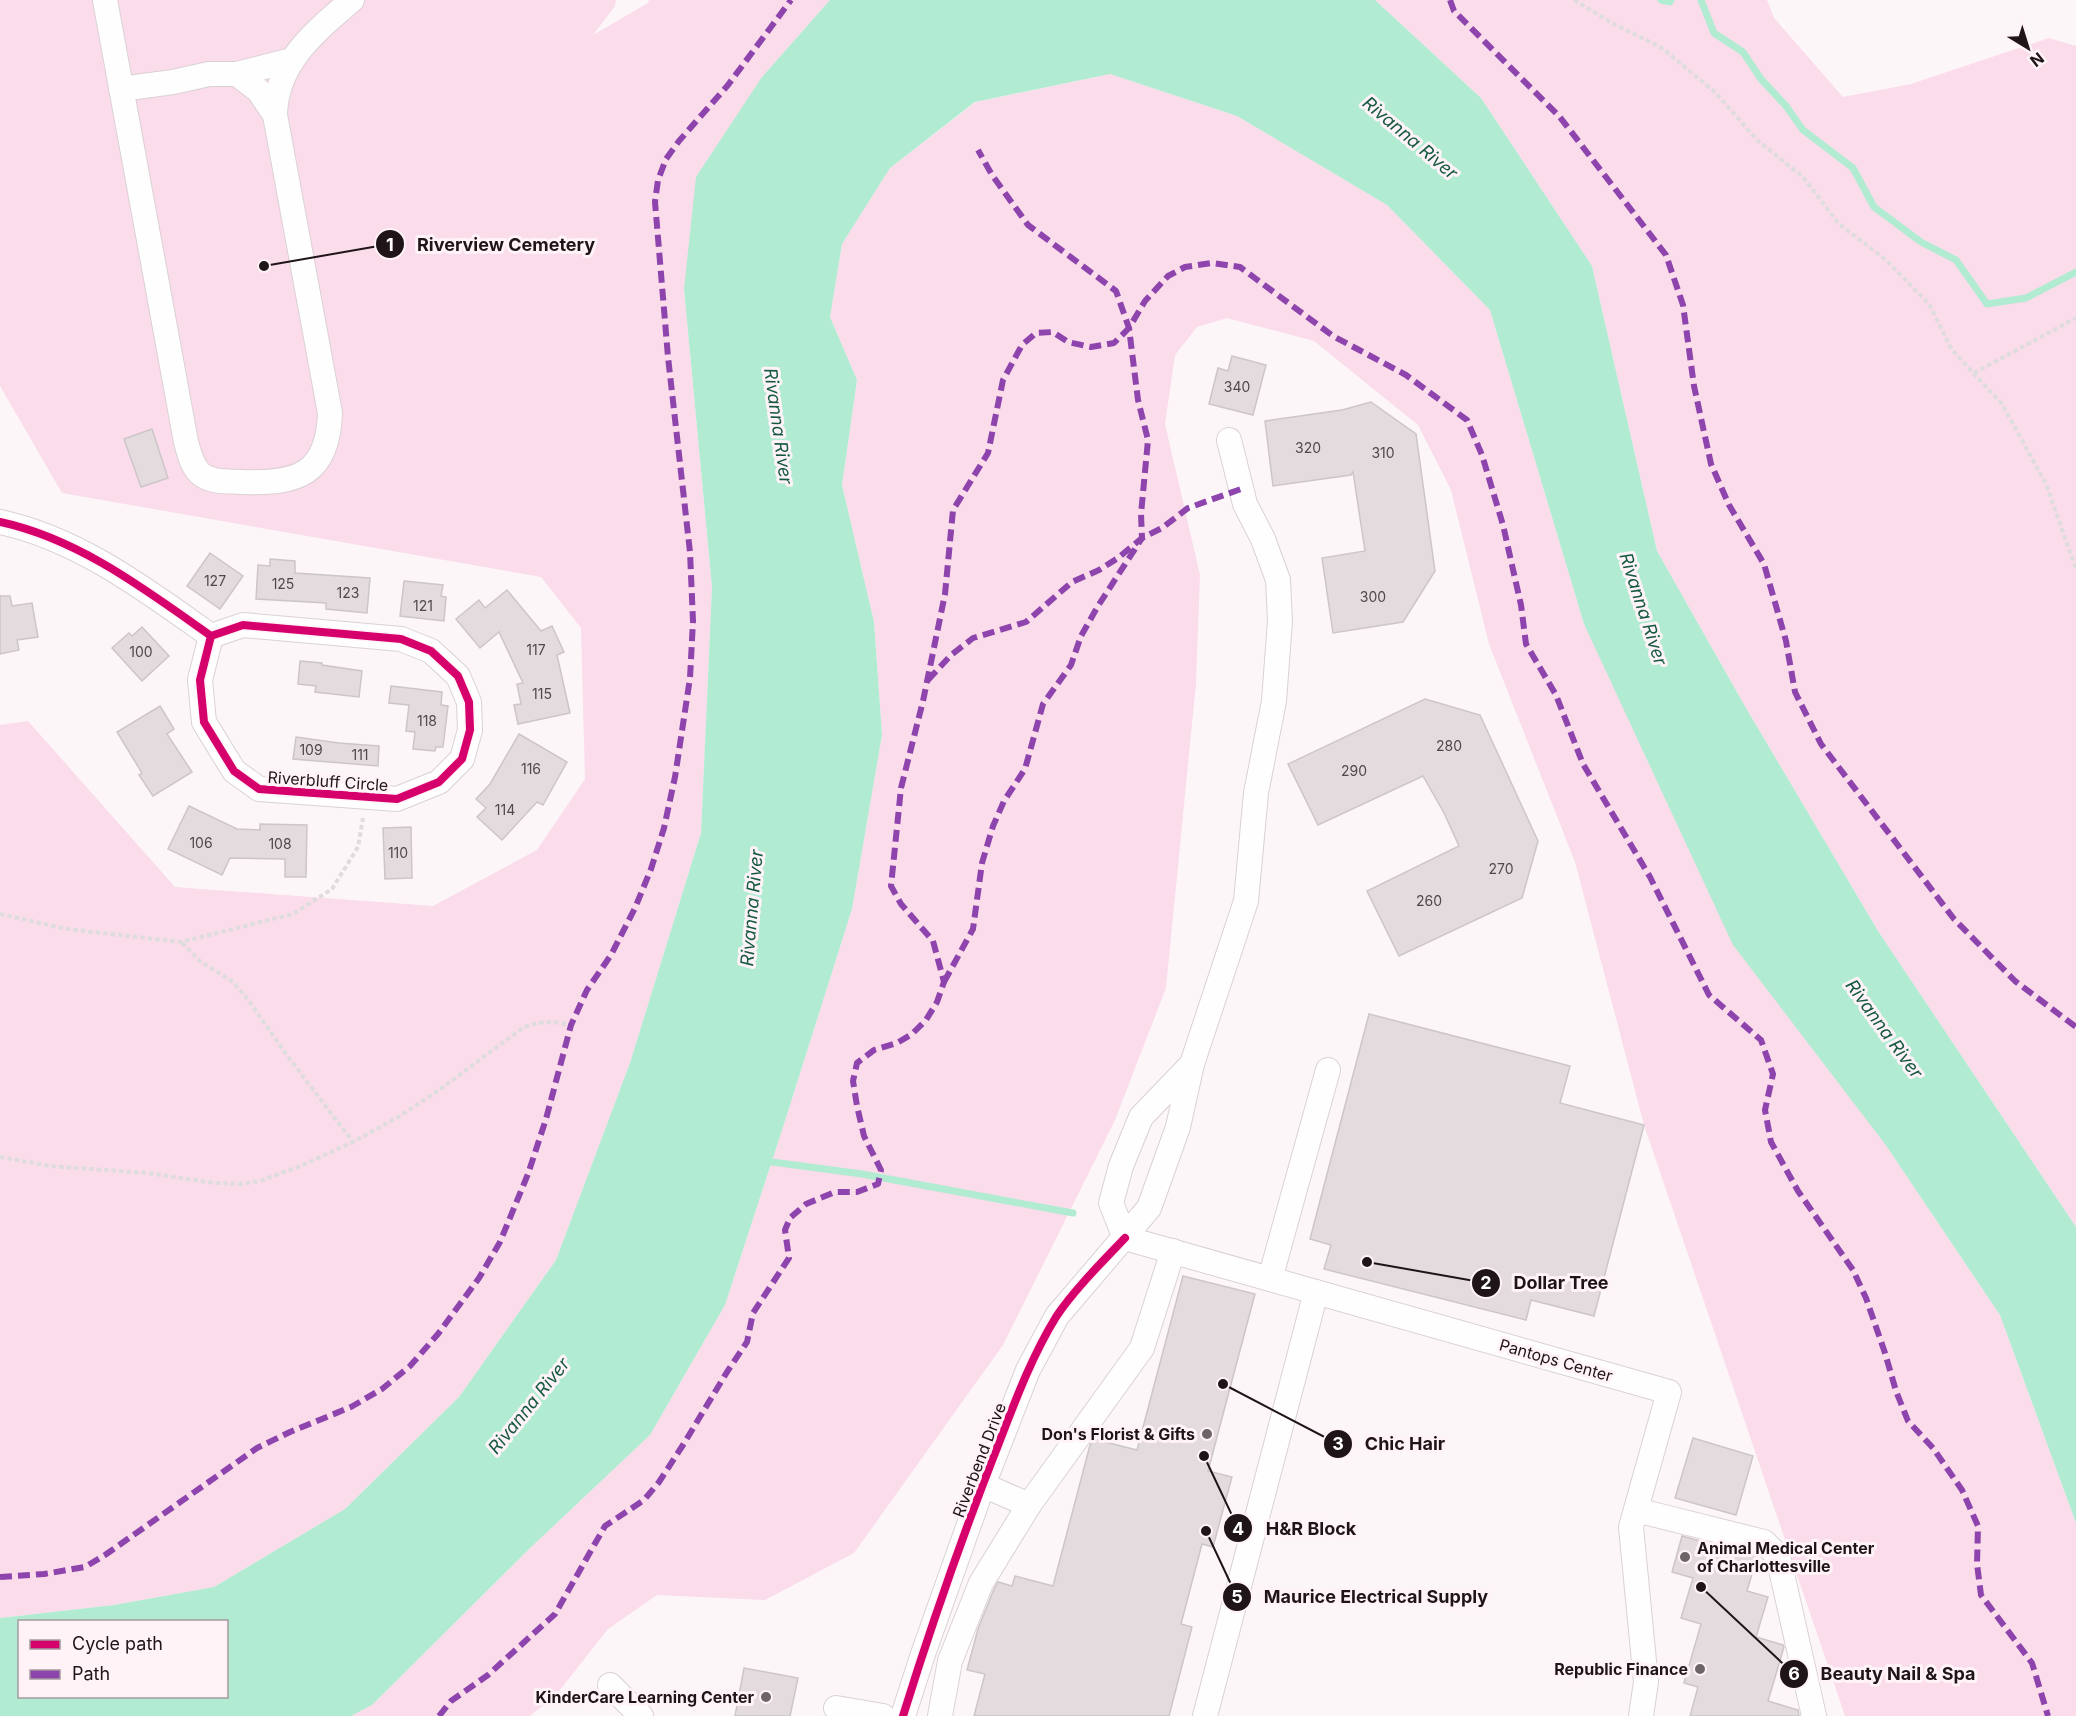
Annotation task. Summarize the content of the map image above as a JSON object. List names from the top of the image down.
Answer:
{
  "streets": {
    "street": ["Riverbluff Circle", "Pantops Center", "Riverbend Drive"]
  },
  "crossings": [
    ["Pantops Center", "Riverbend Drive"]
  ],
  "water": ["Rivanna River"],
  "places": [
    "Riverview Cemetery",
    "Dollar Tree",
    "Chic Hair",
    "Don's Florist & Gifts",
    "H&R Block",
    "Maurice Electrical Supply",
    "Animal Medical Center of Charlottesville",
    "Beauty Nail & Spa",
    "Republic Finance",
    "KinderCare Learning Center"
  ],
  "house_numbers": [
    "340",
    "320",
    "310",
    "127",
    "125",
    "123",
    "300",
    "121",
    "117",
    "100",
    "115",
    "118",
    "280",
    "109",
    "111",
    "116",
    "290",
    "114",
    "106",
    "108",
    "110",
    "270",
    "260"
  ],
  "legend": ["Cycle path", "Path"],
  "north": "bottom right"
}
